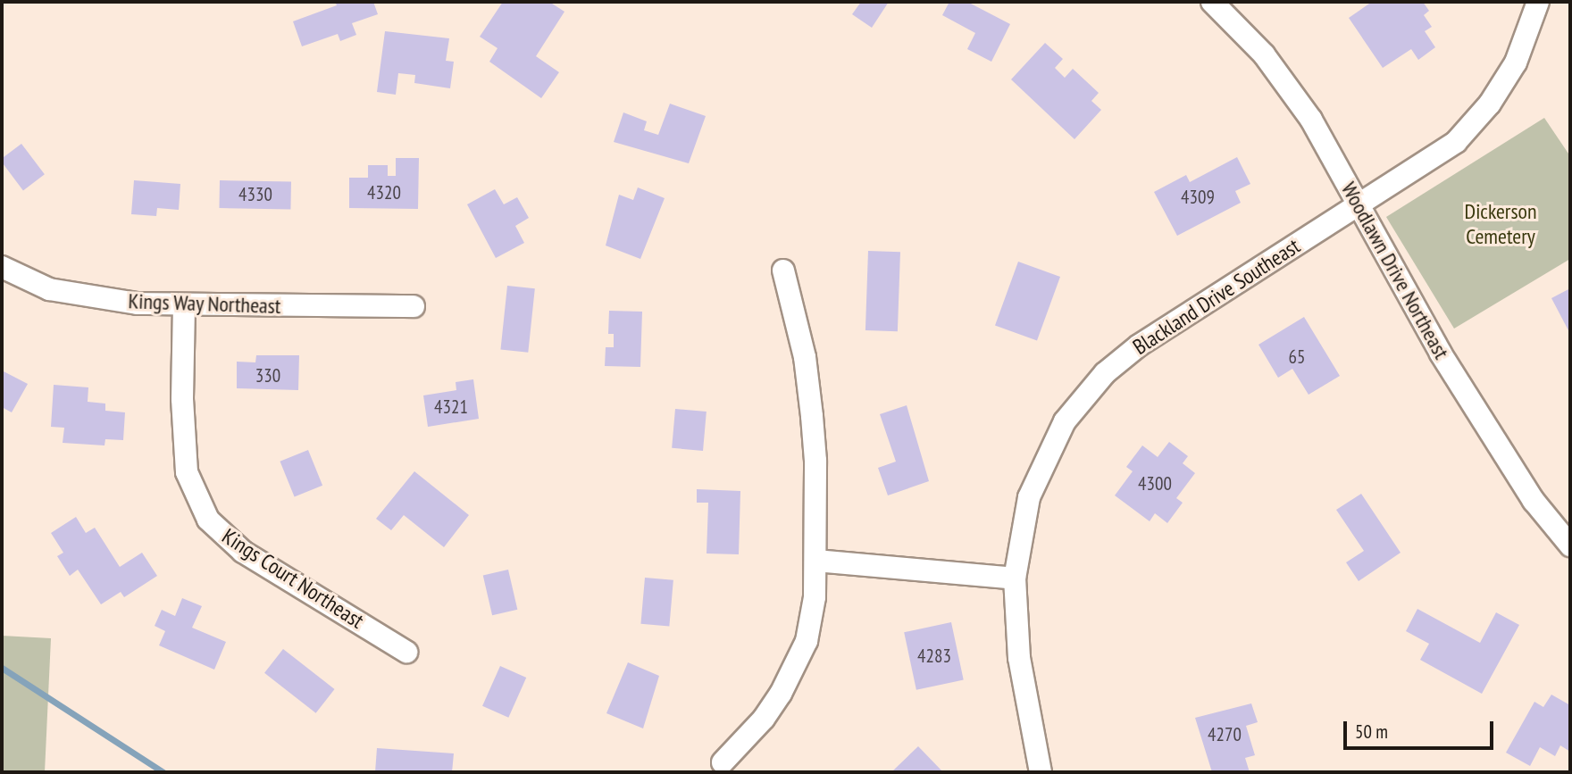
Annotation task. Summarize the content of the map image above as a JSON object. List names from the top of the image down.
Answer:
{
  "streets": {
    "street": [
      "Woodlawn Drive Northeast",
      "Blackland Drive Southeast",
      "Kings Way Northeast",
      "Kings Court Northeast"
    ]
  },
  "crossings": [
    ["Woodlawn Drive Northeast", "Blackland Drive Southeast"],
    ["Kings Way Northeast", "Kings Court Northeast"]
  ],
  "parks": ["Dickerson Cemetery"],
  "house_numbers": [
    "4320",
    "4330",
    "4309",
    "65",
    "330",
    "4321",
    "4300",
    "4283",
    "4270"
  ],
  "scale_bar": "50 m"
}
